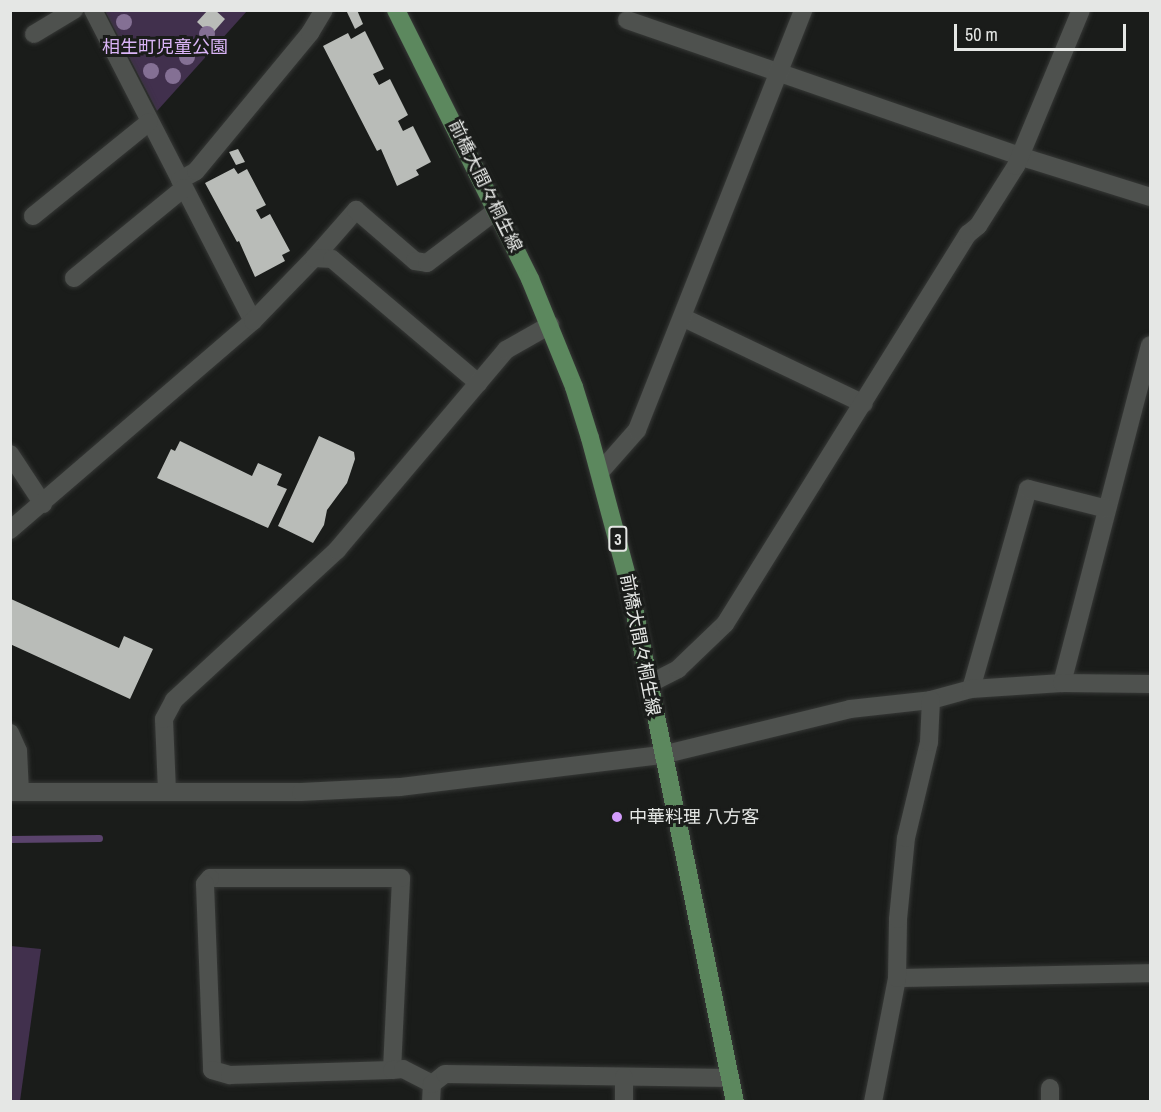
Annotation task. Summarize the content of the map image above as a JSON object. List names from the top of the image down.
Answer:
{
  "streets": {
    "main road": ["前橋大間々桐生線", "3"]
  },
  "parks": ["相生町児童公園"],
  "places": ["中華料理 八方客"],
  "scale_bar": "50 m"
}
